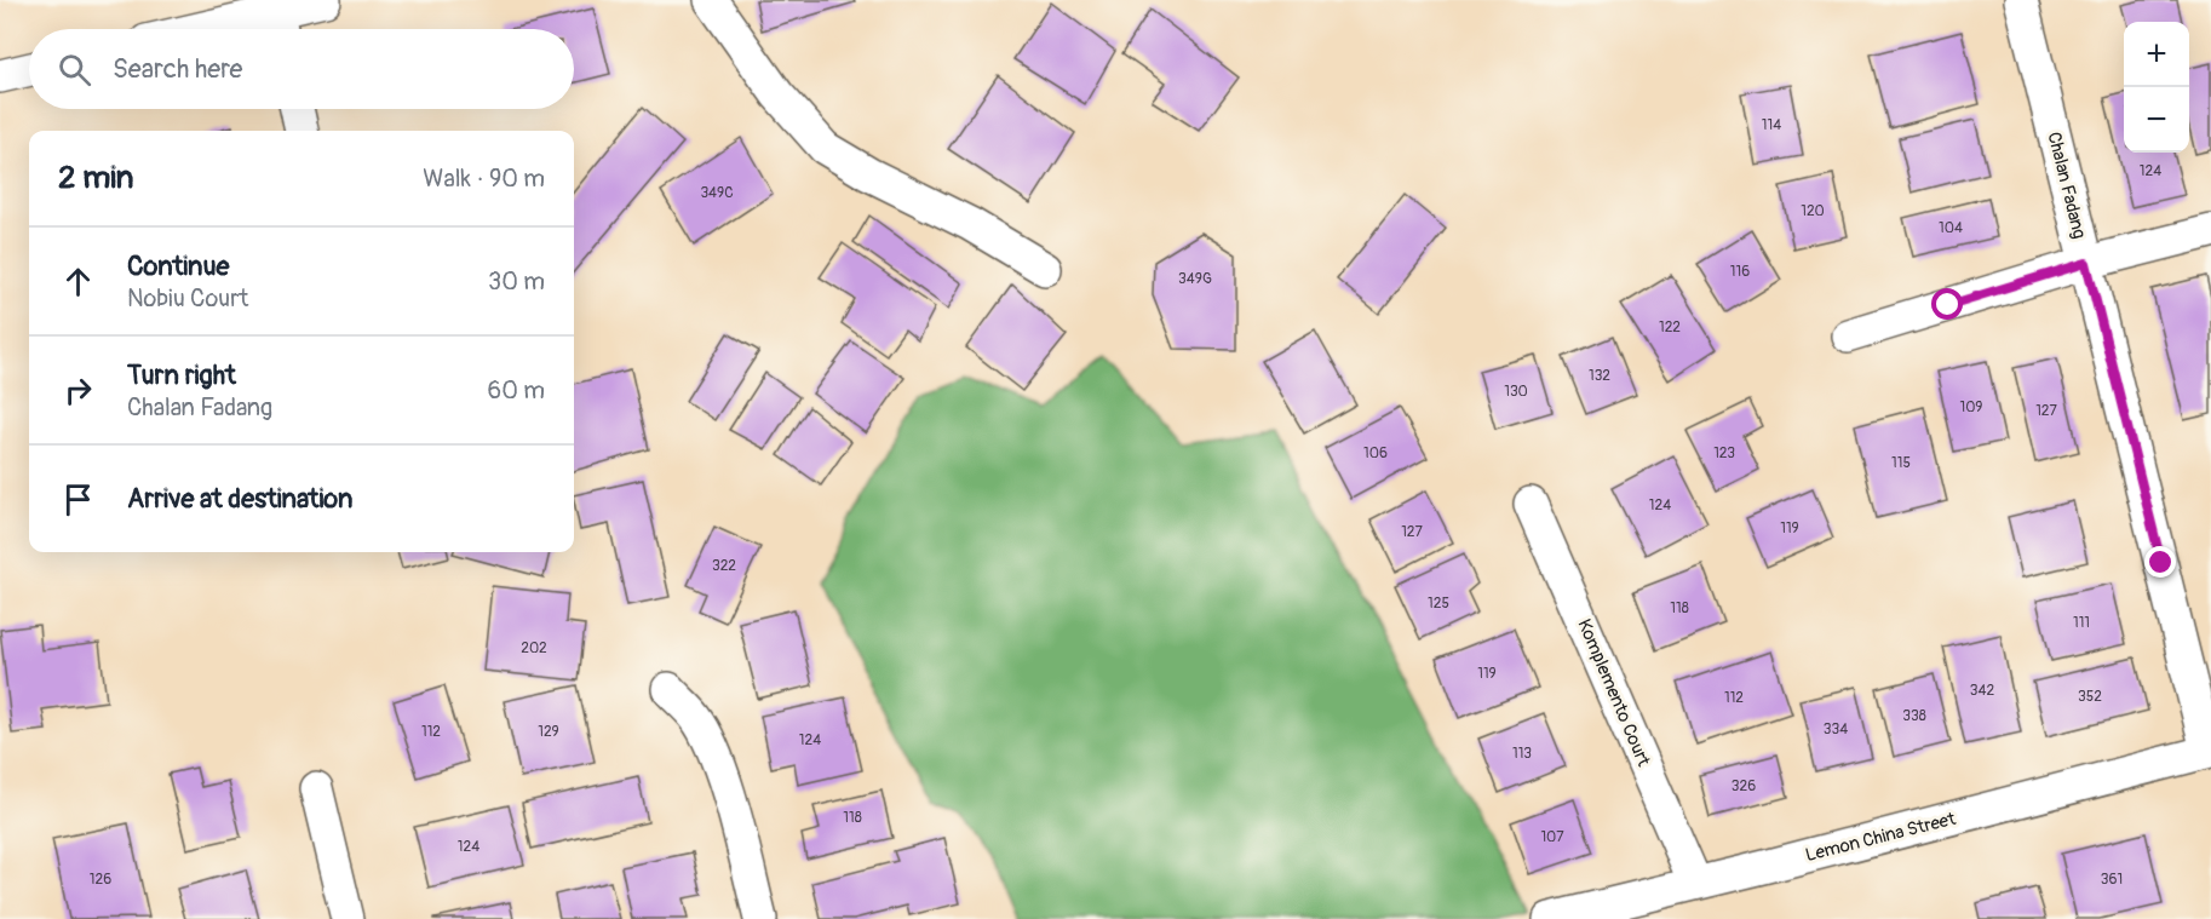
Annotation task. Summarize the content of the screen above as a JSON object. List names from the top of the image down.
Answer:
{
  "streets": {
    "street": ["Chalan Fadang", "Komplemento Court", "Lemon China Street"]
  },
  "crossings": [
    ["Chalan Fadang", "Lemon China Street"],
    ["Komplemento Court", "Lemon China Street"]
  ],
  "house_numbers": [
    "114",
    "124",
    "349C",
    "120",
    "104",
    "116",
    "349G",
    "122",
    "132",
    "130",
    "109",
    "127",
    "106",
    "123",
    "115",
    "124",
    "119",
    "127",
    "322",
    "125",
    "118",
    "111",
    "202",
    "119",
    "342",
    "352",
    "112",
    "338",
    "334",
    "112",
    "129",
    "124",
    "113",
    "326",
    "118",
    "107",
    "124",
    "126",
    "361"
  ],
  "page": {
    "map_buttons": ["+", "−"],
    "search": "Search here",
    "heading": ["2 min", "Walk · 90 m"],
    "list": [
      ["Continue", "Nobiu Court", "30 m"],
      ["Turn right", "Chalan Fadang", "60 m"],
      "Arrive at destination"
    ]
  }
}
